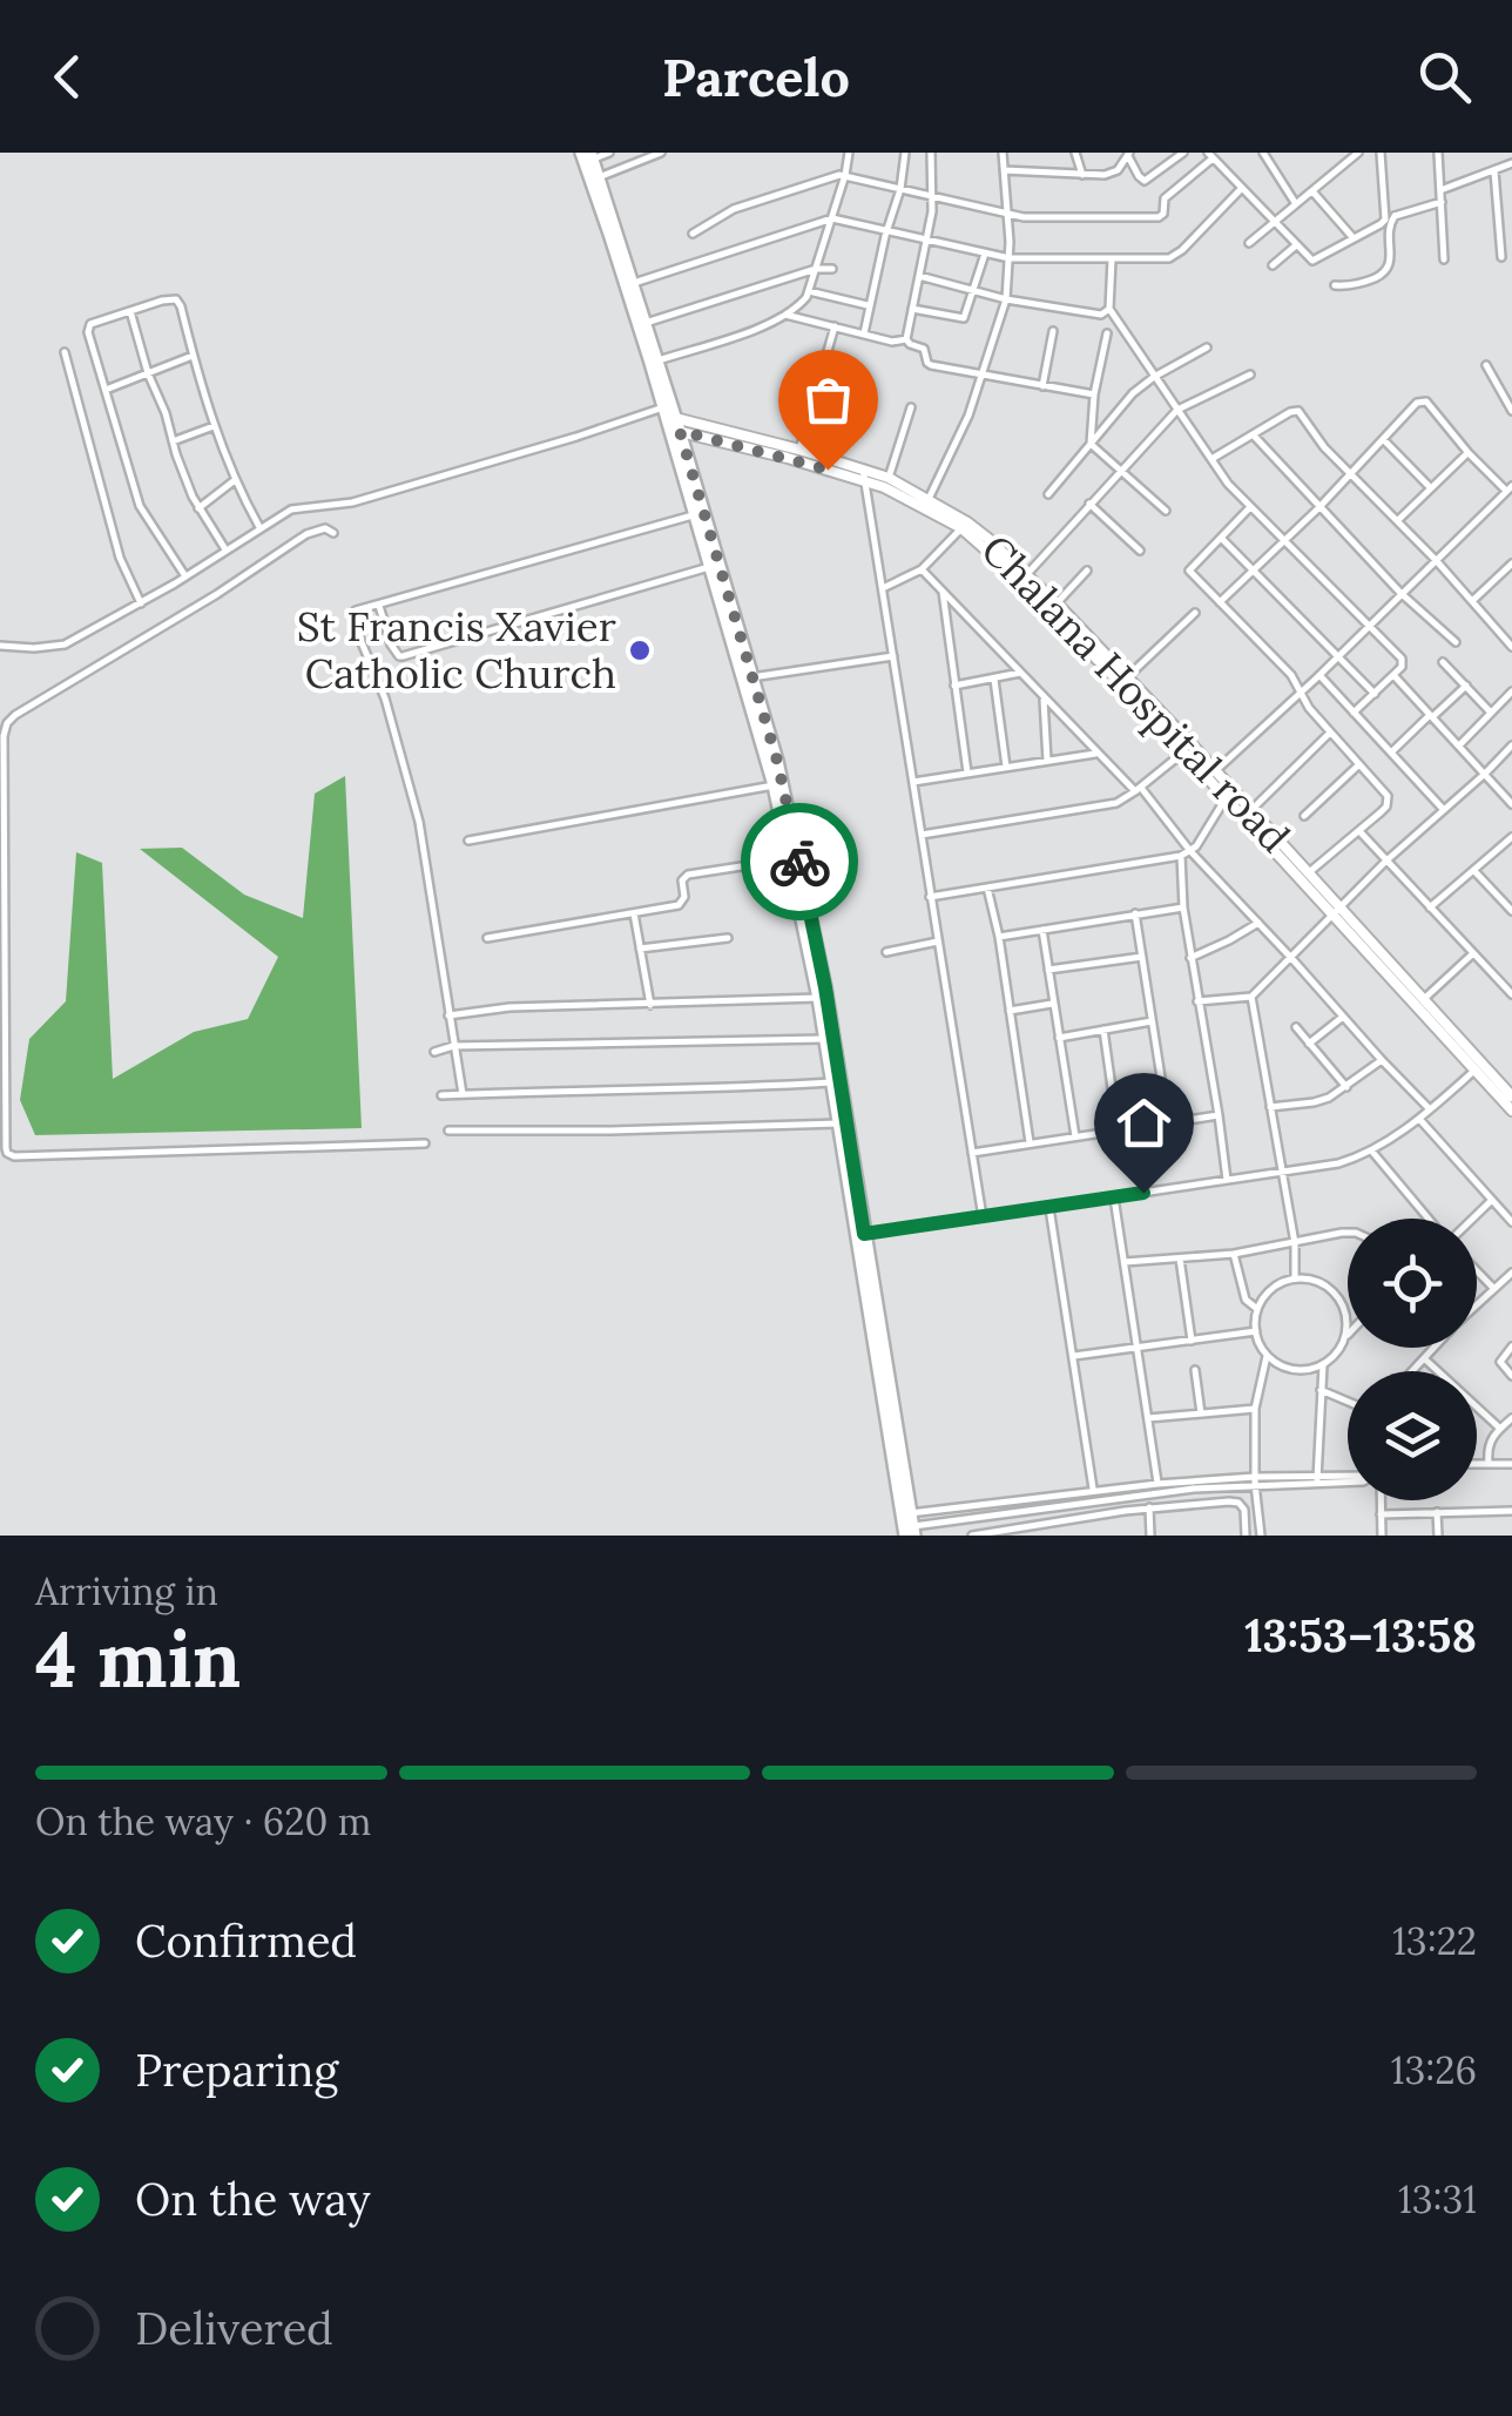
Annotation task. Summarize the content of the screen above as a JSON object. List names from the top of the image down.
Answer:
{
  "streets": {
    "street": ["Chalana Hospital road"]
  },
  "places": ["St Francis Xavier Catholic Church"],
  "page": {
    "header": "Parcelo",
    "heading": ["4 min", "Arriving in", "13:53–13:58"],
    "bar": "On the way · 620 m",
    "list": [
      ["Confirmed", "13:22"],
      ["Preparing", "13:26"],
      ["On the way", "13:31"],
      "Delivered"
    ]
  }
}
